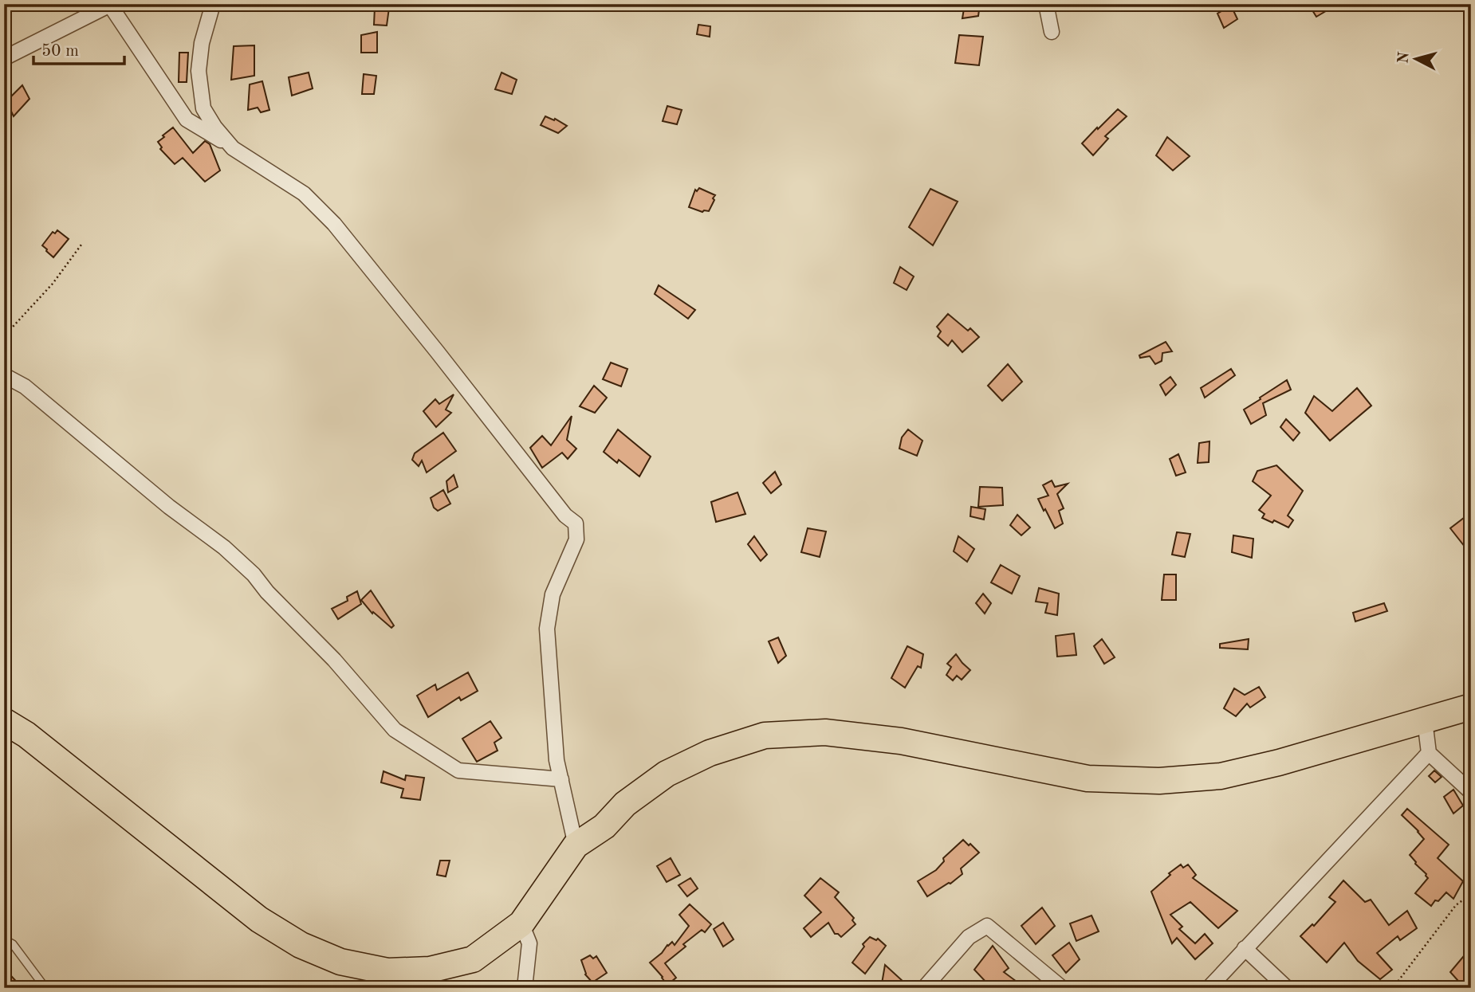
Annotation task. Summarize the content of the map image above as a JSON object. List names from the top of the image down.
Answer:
{
  "scale_bar": "50 m",
  "north": "left"
}
